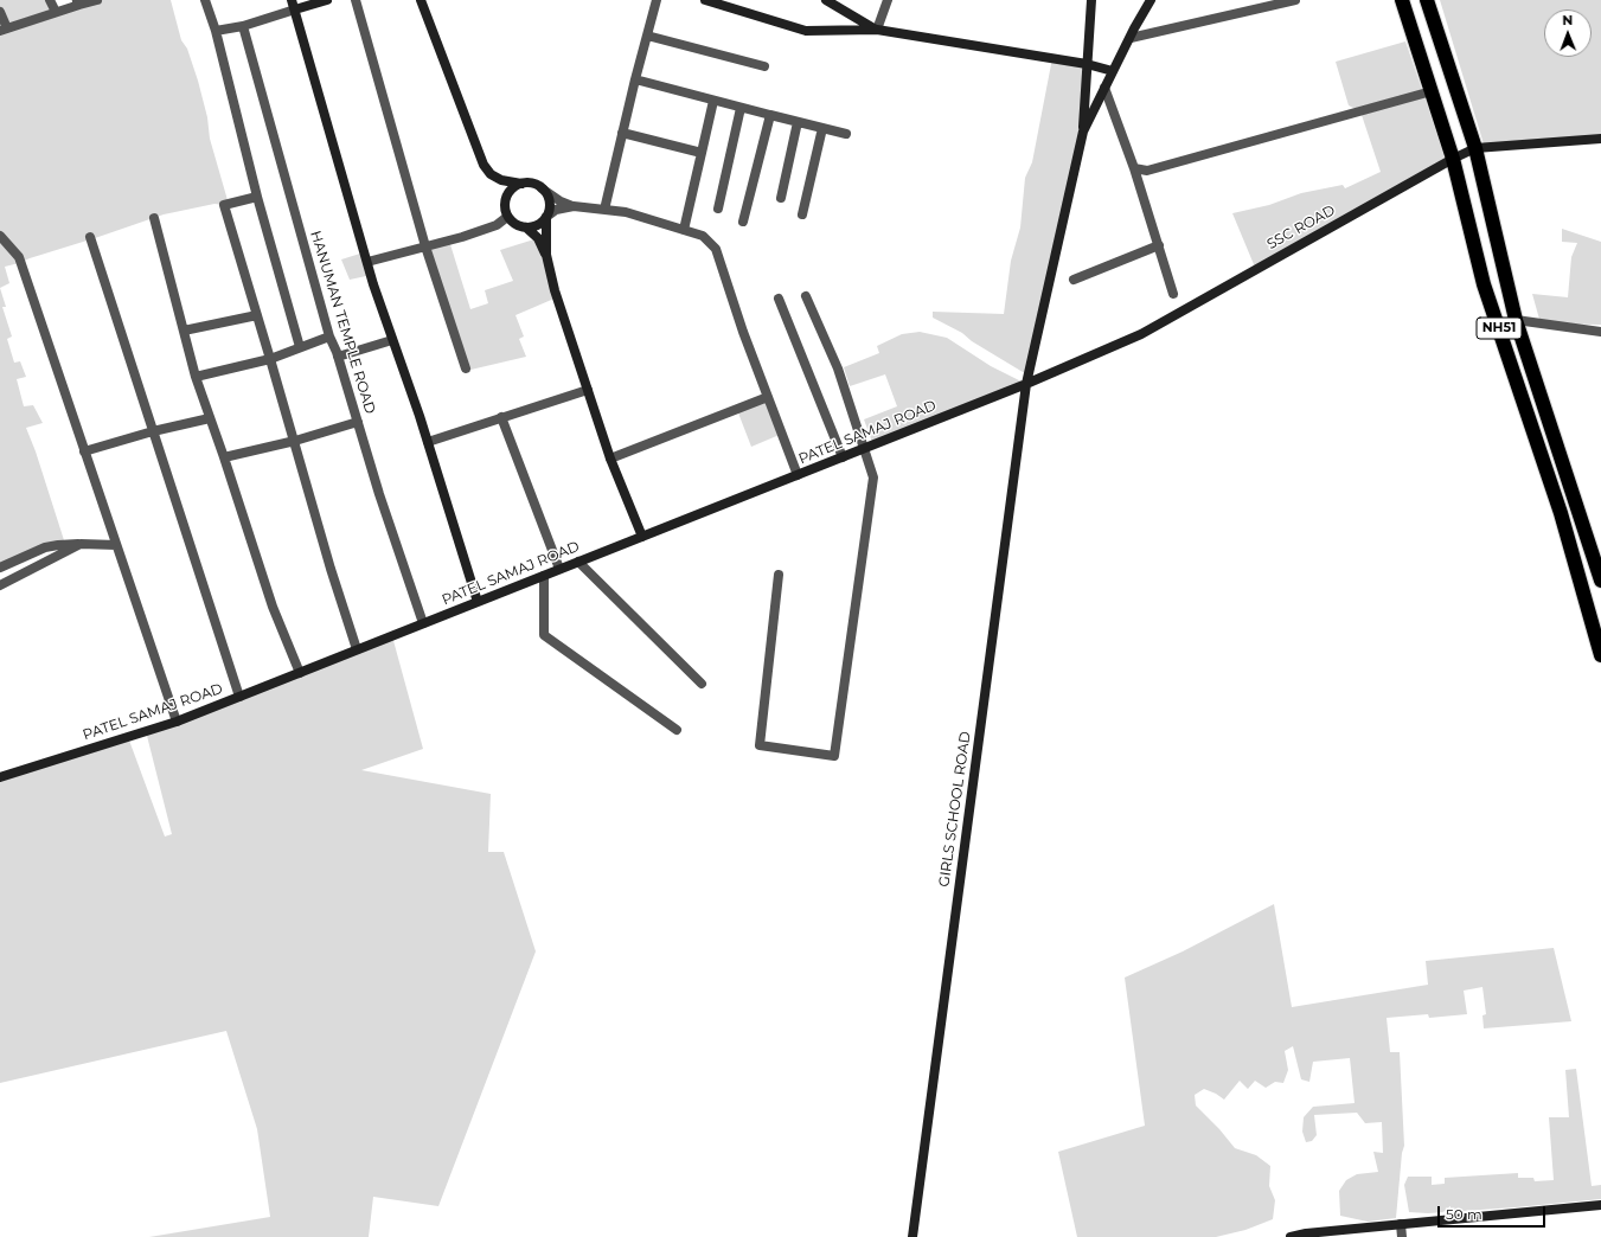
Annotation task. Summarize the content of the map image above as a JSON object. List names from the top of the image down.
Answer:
{
  "streets": {
    "highway": ["NH51"],
    "street": [
      "SSC ROAD",
      "HANUMAN TEMPLE ROAD",
      "PATEL SAMAJ ROAD",
      "GIRLS SCHOOL ROAD"
    ]
  },
  "crossings": [
    ["SSC ROAD", "NH51"],
    ["SSC ROAD", "PATEL SAMAJ ROAD"],
    ["SSC ROAD", "GIRLS SCHOOL ROAD"],
    ["HANUMAN TEMPLE ROAD", "PATEL SAMAJ ROAD"],
    ["PATEL SAMAJ ROAD", "GIRLS SCHOOL ROAD"]
  ],
  "scale_bar": "50 m",
  "north": "top"
}
